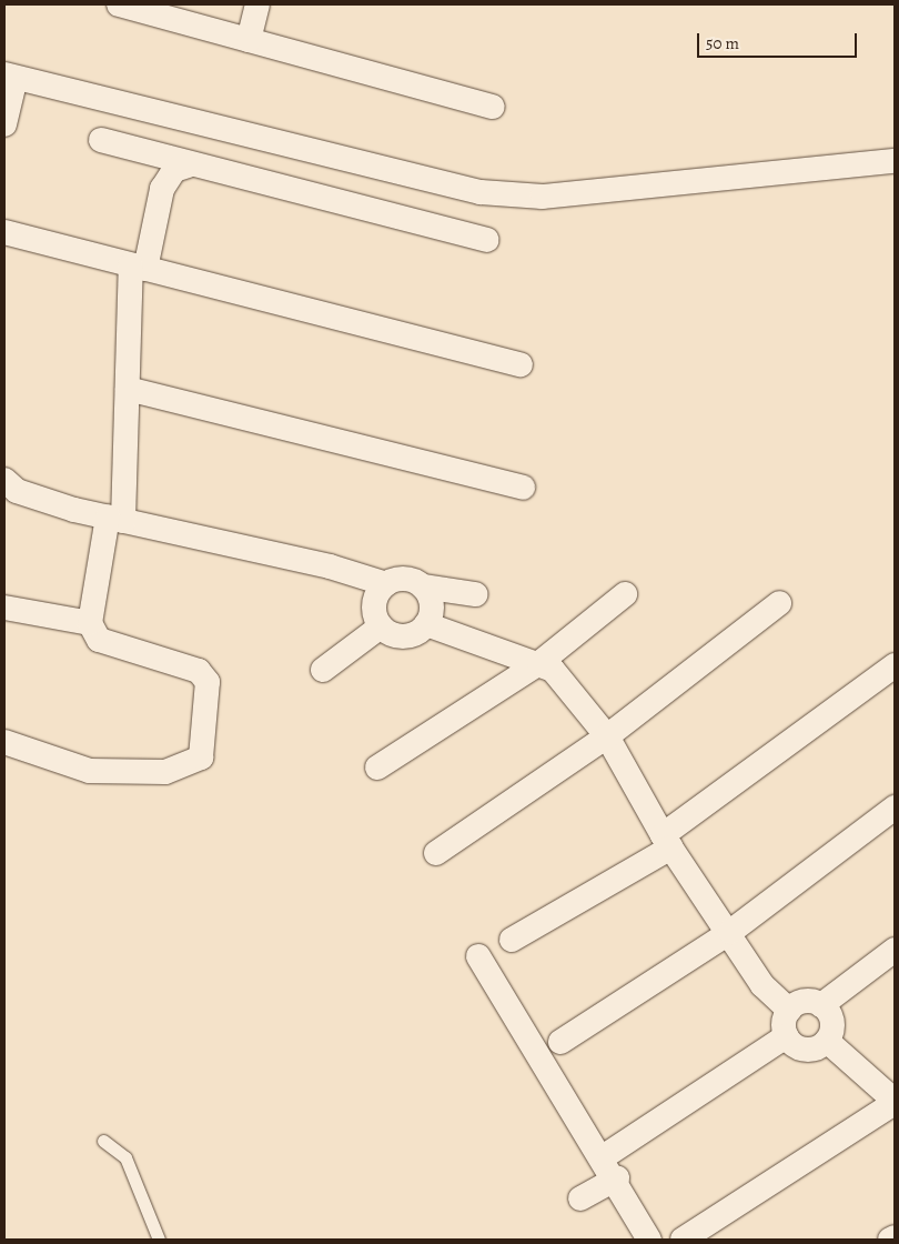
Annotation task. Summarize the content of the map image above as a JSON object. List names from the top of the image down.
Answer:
{
  "scale_bar": "50 m"
}
